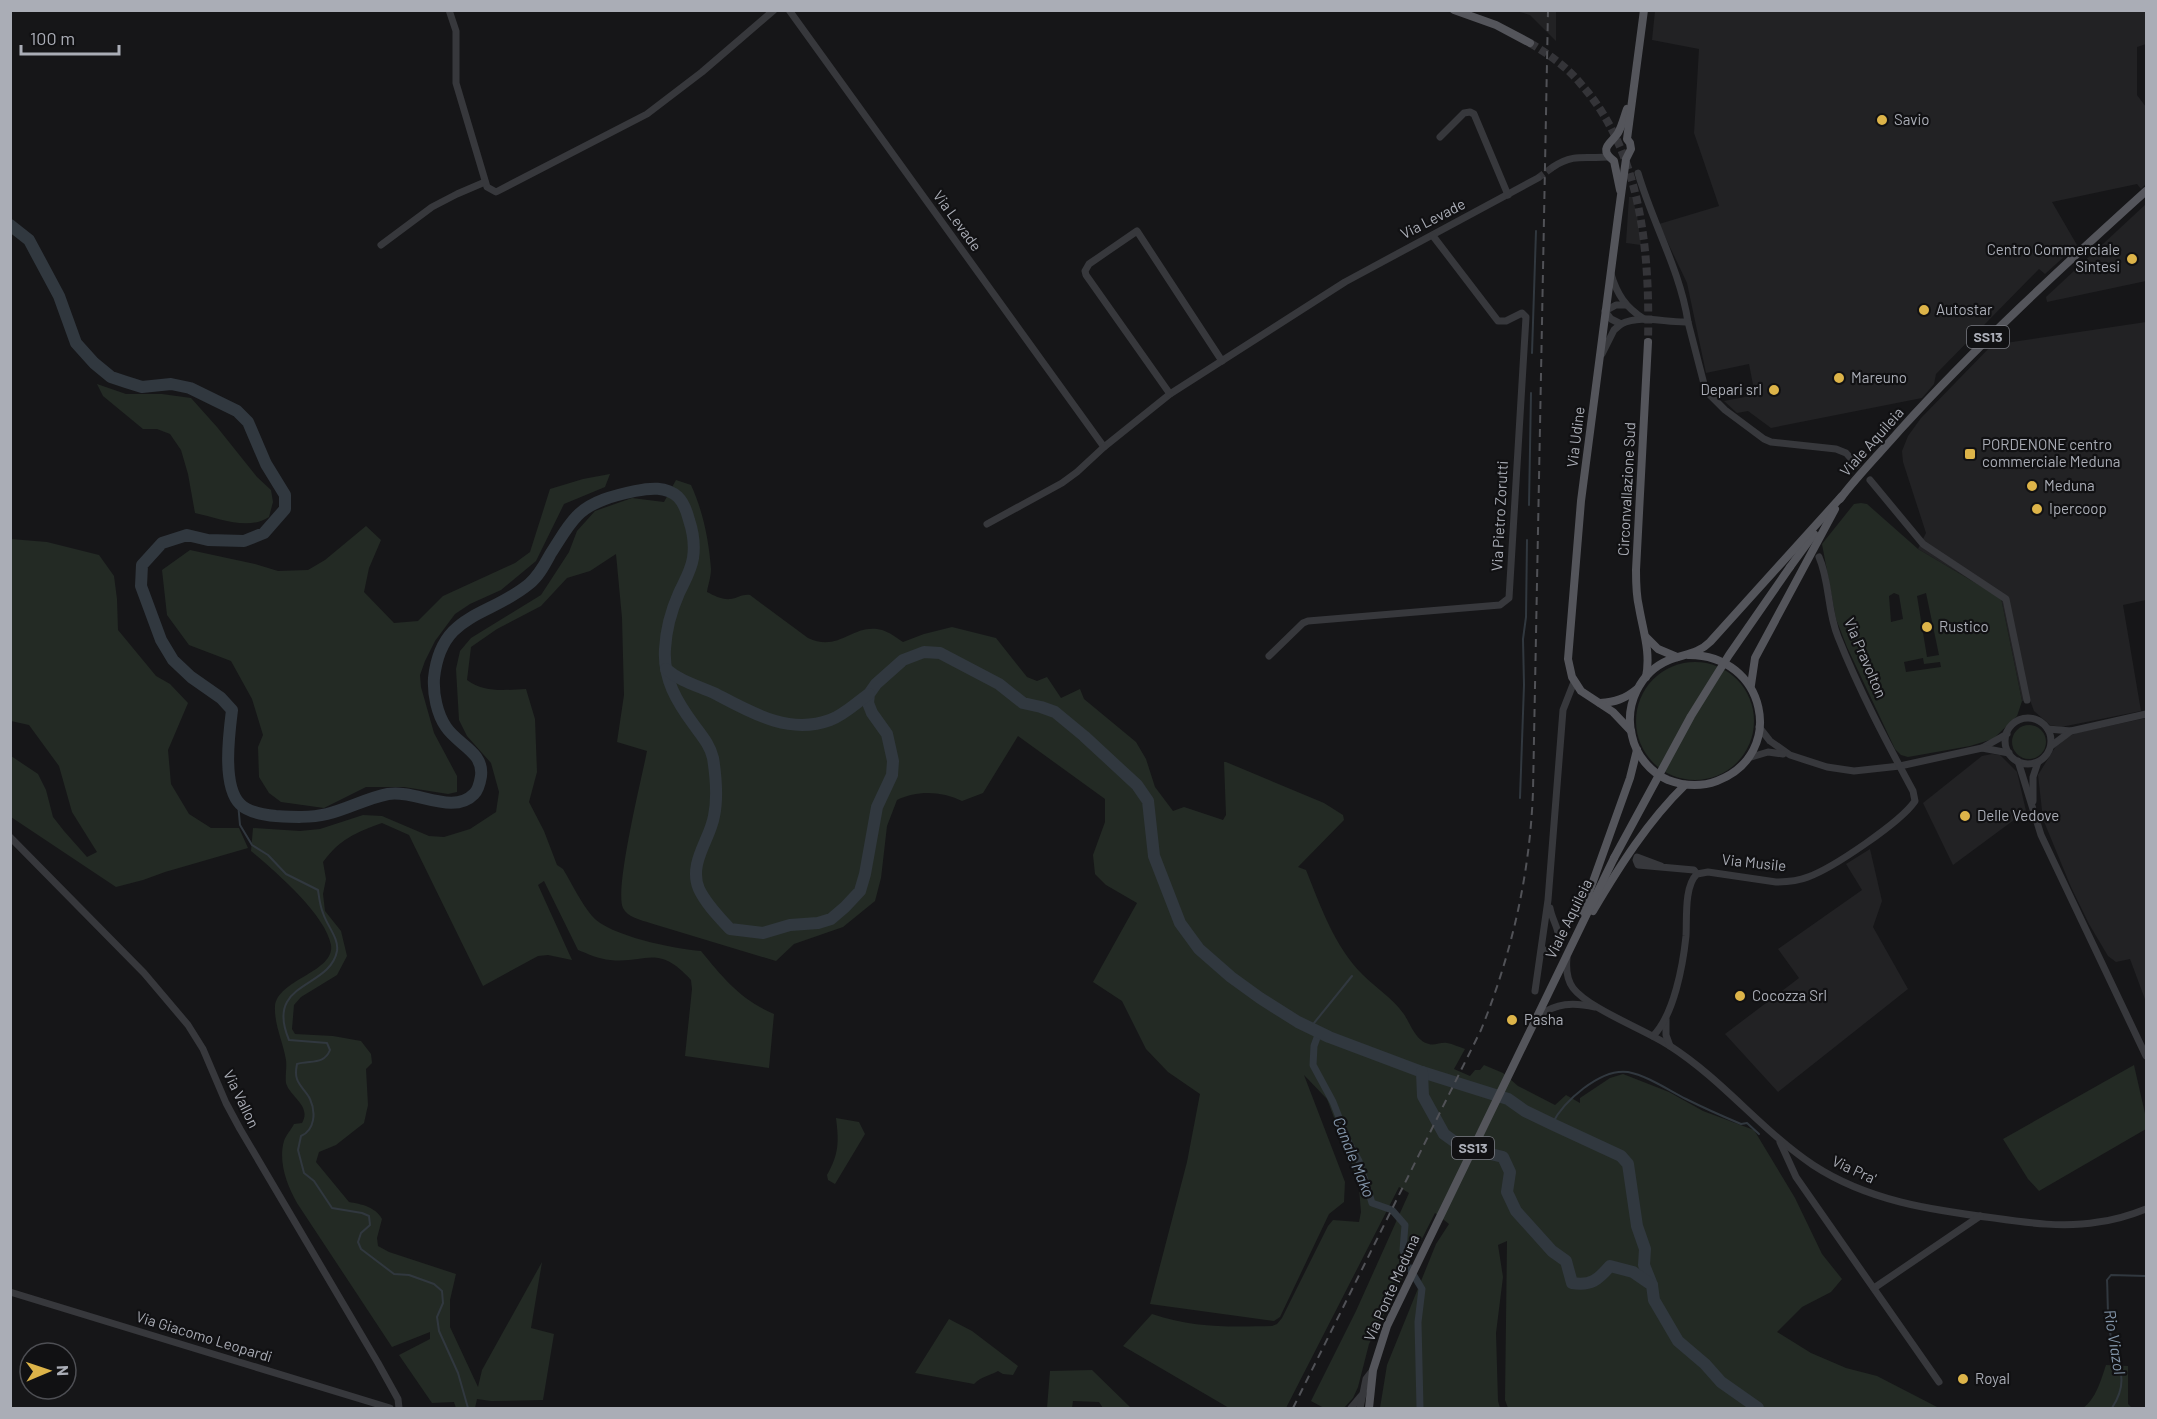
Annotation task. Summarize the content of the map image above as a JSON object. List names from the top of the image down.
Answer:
{
  "streets": {
    "main road": [
      "SS13",
      "Via Udine",
      "Viale Aquileia",
      "Circonvallazione Sud",
      "Via Ponte Meduna"
    ],
    "street": [
      "Via Levade",
      "Via Pietro Zorutti",
      "Via Pravolton",
      "Via Musile",
      "Via Vallon",
      "Via Pra'",
      "Via Giacomo Leopardi"
    ]
  },
  "crossings": [
    ["Via Levade", "Via Pietro Zorutti"],
    ["Viale Aquileia", "Via Pra'"],
    ["Viale Aquileia", "Via Ponte Meduna"],
    ["Via Pravolton", "Via Musile"]
  ],
  "water": ["Canale Mako", "Rio Viazol"],
  "places": {
    "other": [
      "Savio",
      "Centro Commerciale Sintesi",
      "Autostar",
      "Mareuno",
      "Depari srl",
      "Meduna",
      "Ipercoop",
      "Rustico",
      "Delle Vedove",
      "Cocozza Srl",
      "Pasha",
      "Royal"
    ],
    "transit": ["PORDENONE centro commerciale Meduna"]
  },
  "scale_bar": "100 m",
  "north": "right"
}
